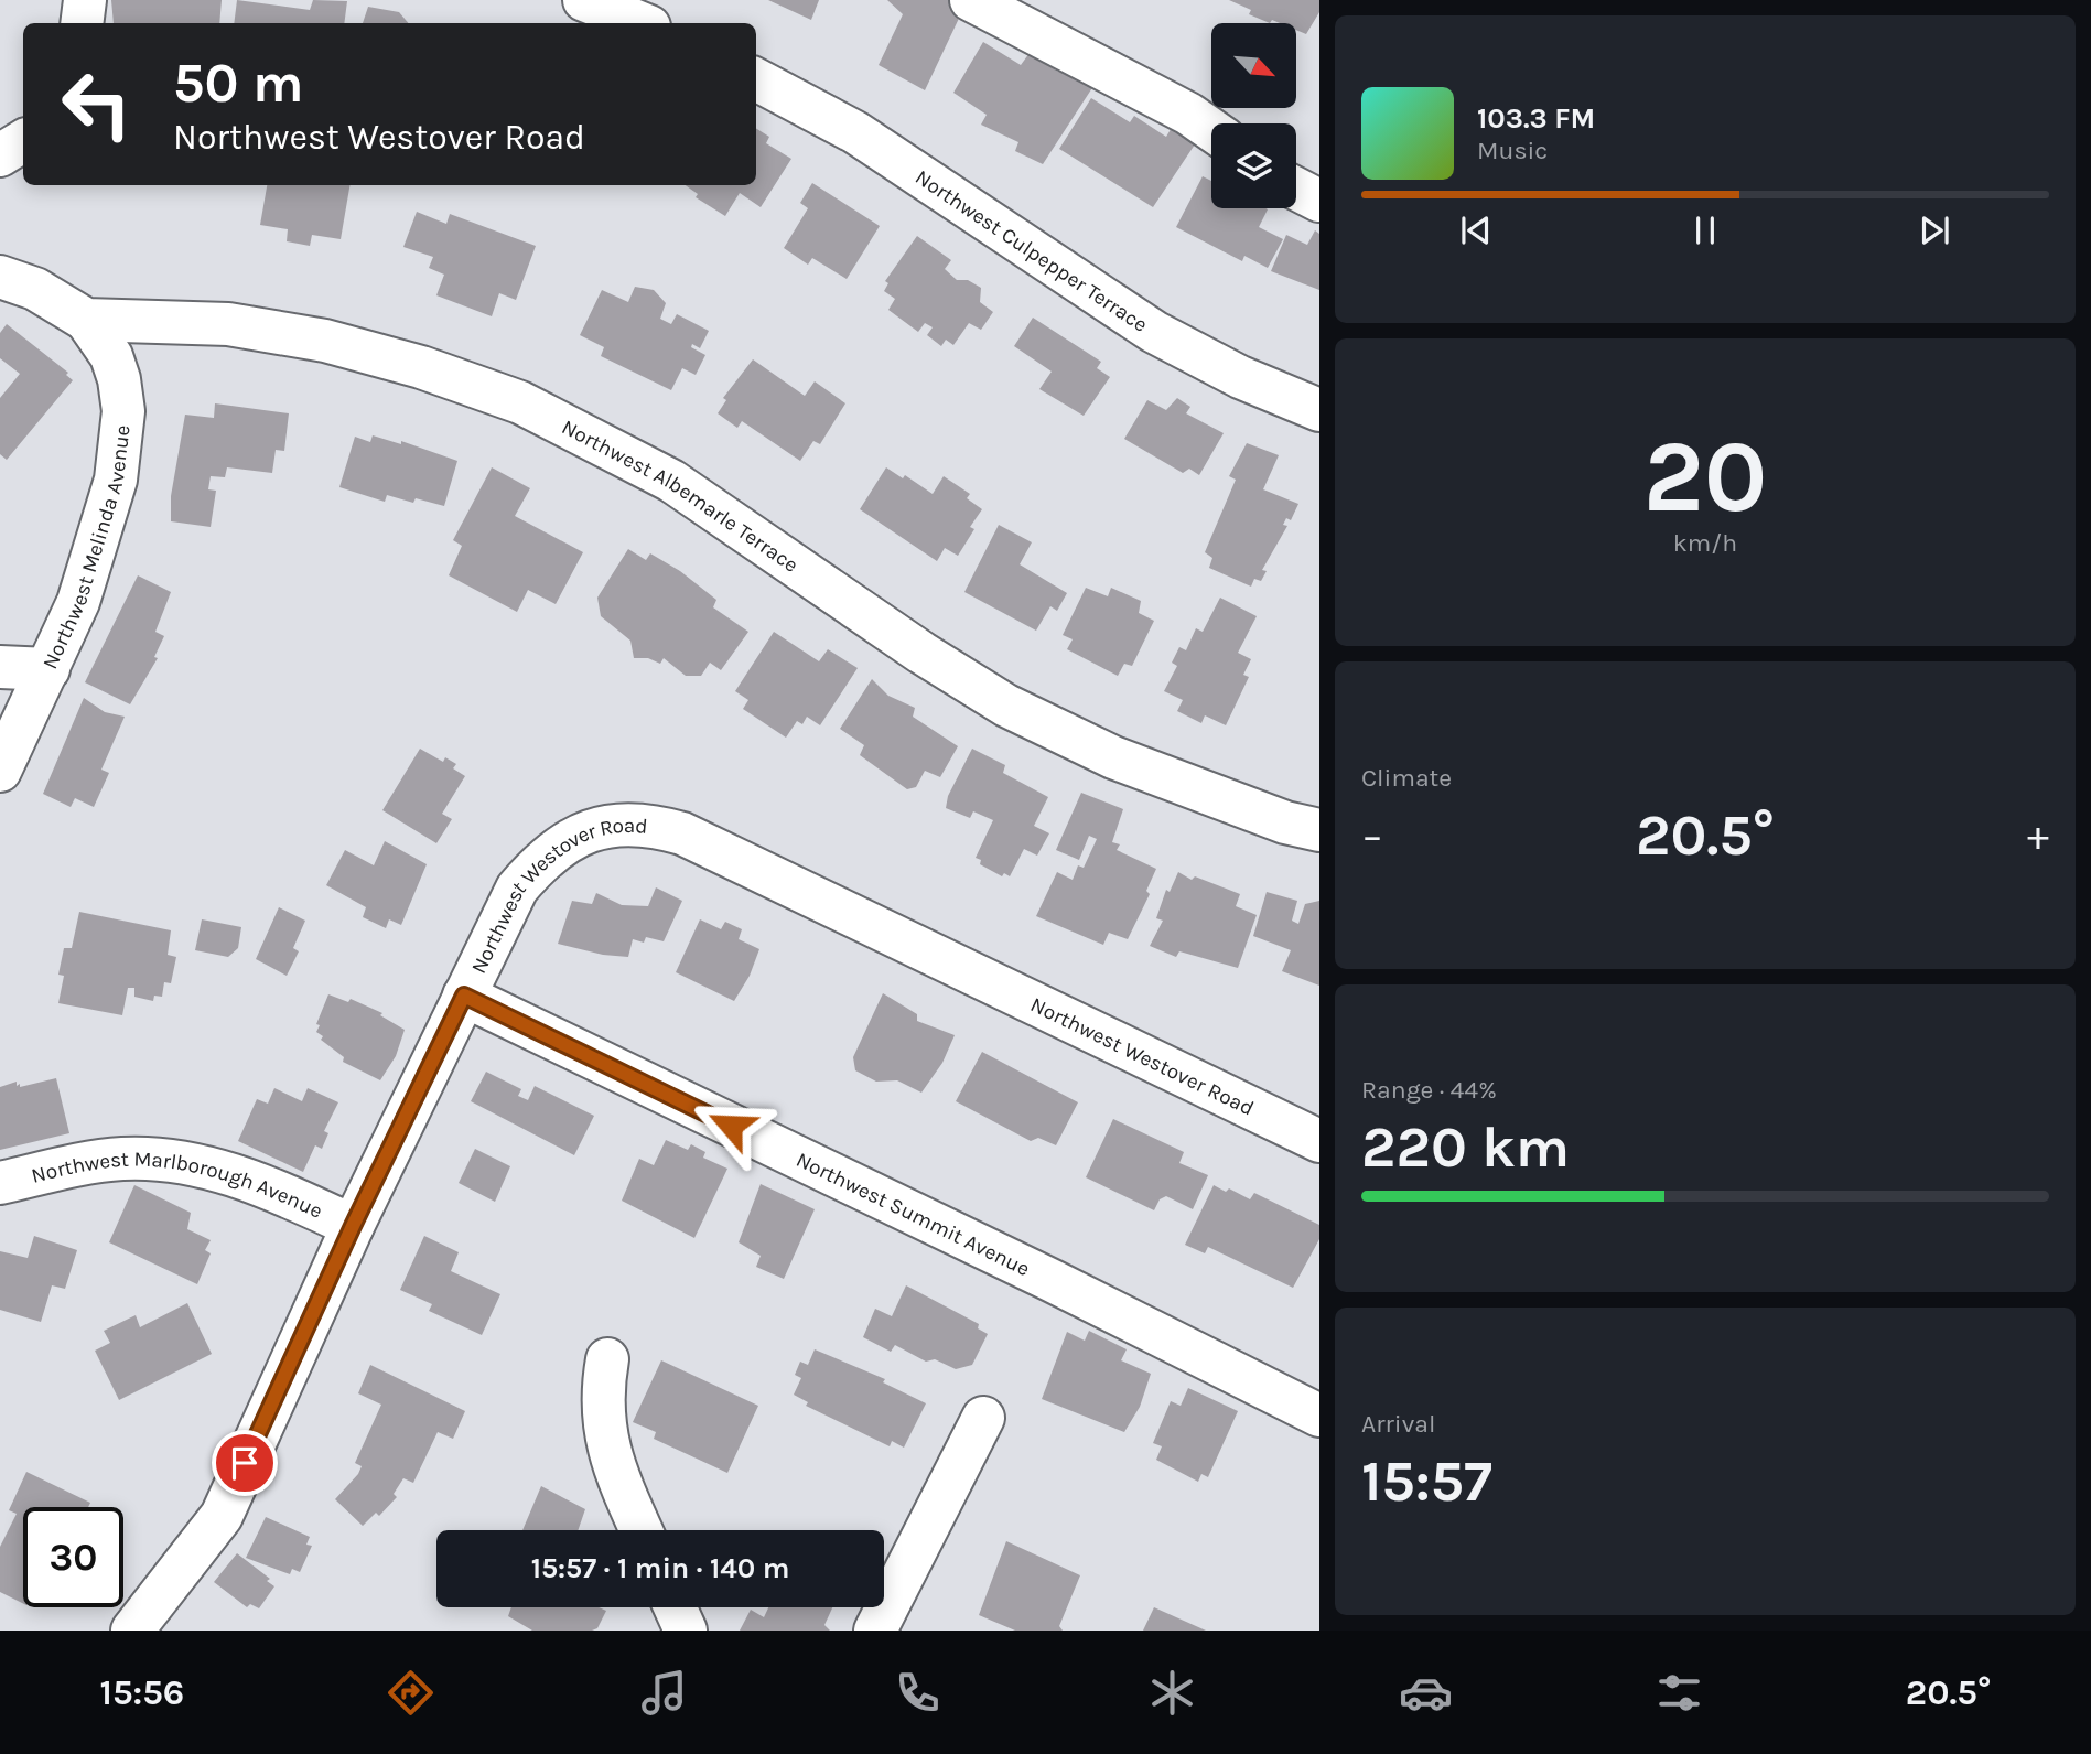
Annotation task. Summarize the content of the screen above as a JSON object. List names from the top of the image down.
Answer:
{
  "streets": {
    "street": [
      "Northwest Culpepper Terrace",
      "Northwest Albemarle Terrace",
      "Northwest Melinda Avenue",
      "Northwest Westover Road",
      "Northwest Marlborough Avenue",
      "Northwest Summit Avenue"
    ]
  },
  "crossings": [
    ["Northwest Albemarle Terrace", "Northwest Melinda Avenue"],
    ["Northwest Westover Road", "Northwest Marlborough Avenue"],
    ["Northwest Westover Road", "Northwest Summit Avenue"]
  ],
  "north": "bottom right",
  "page": {
    "turn": ["50 m", "Northwest Westover Road"],
    "song": ["103.3 FM", "Music"],
    "tile": [
      ["20", "km/h"],
      "Climate",
      ["Range · 44%", "220 km"],
      ["Arrival", "15:57"]
    ],
    "heat": ["−", "20.5°", "+"],
    "limit": "30",
    "trip": "15:57 · 1 min · 140 m",
    "tabs": ["15:56", "20.5°"]
  }
}
